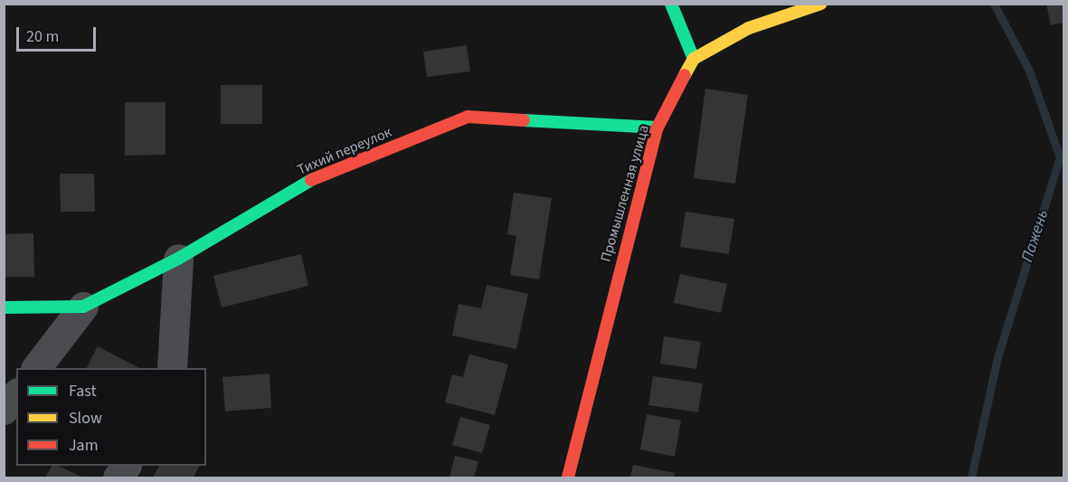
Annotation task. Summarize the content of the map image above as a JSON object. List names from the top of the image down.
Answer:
{
  "streets": {
    "street": ["Тихий переулок", "Промышленная улица"]
  },
  "crossings": [
    ["Тихий переулок", "Промышленная улица"]
  ],
  "water": ["Пажень"],
  "legend": ["Fast", "Slow", "Jam"],
  "scale_bar": "20 m"
}
